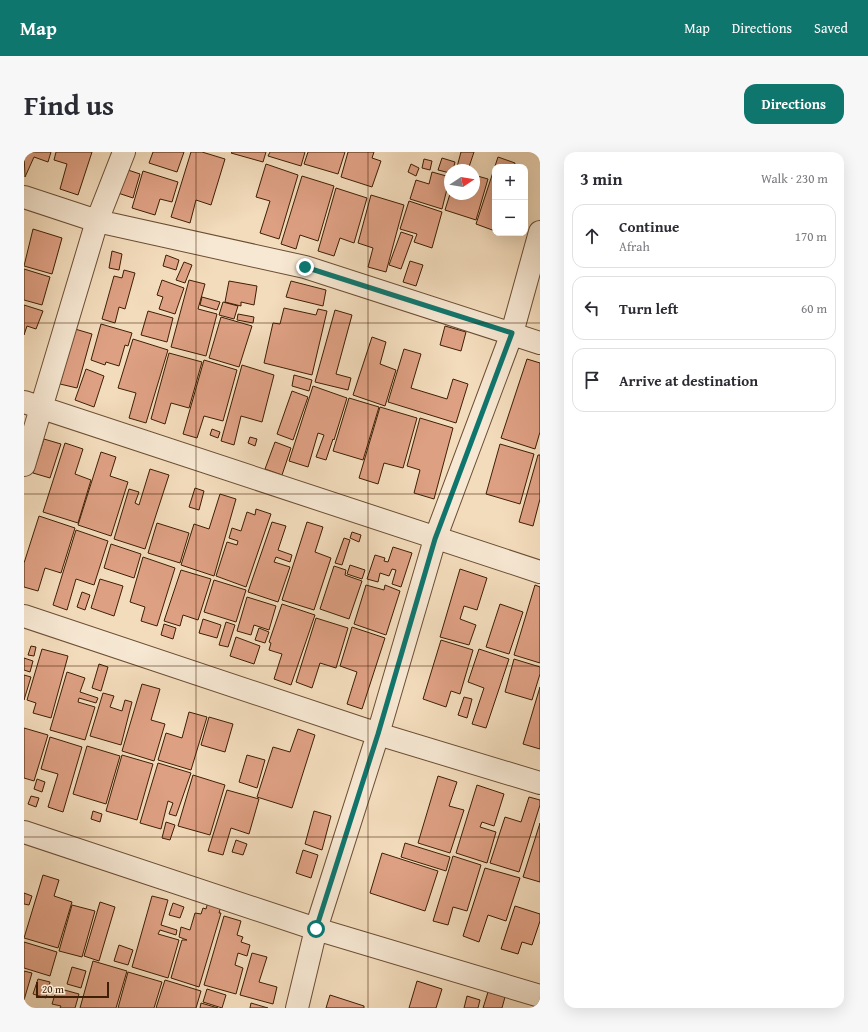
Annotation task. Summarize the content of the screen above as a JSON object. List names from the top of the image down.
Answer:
{
  "scale_bar": "20 m",
  "north": "right",
  "page": {
    "header": "Map",
    "nav": ["Map", "Directions", "Saved"],
    "title": "Find us",
    "buttons": "Directions",
    "heading": ["3 min", "Walk · 230 m"],
    "map_buttons": ["+", "−"],
    "list": [
      ["Continue", "Afrah", "170 m"],
      ["Turn left", "60 m"],
      "Arrive at destination"
    ],
    "scale": "20 m"
  }
}
